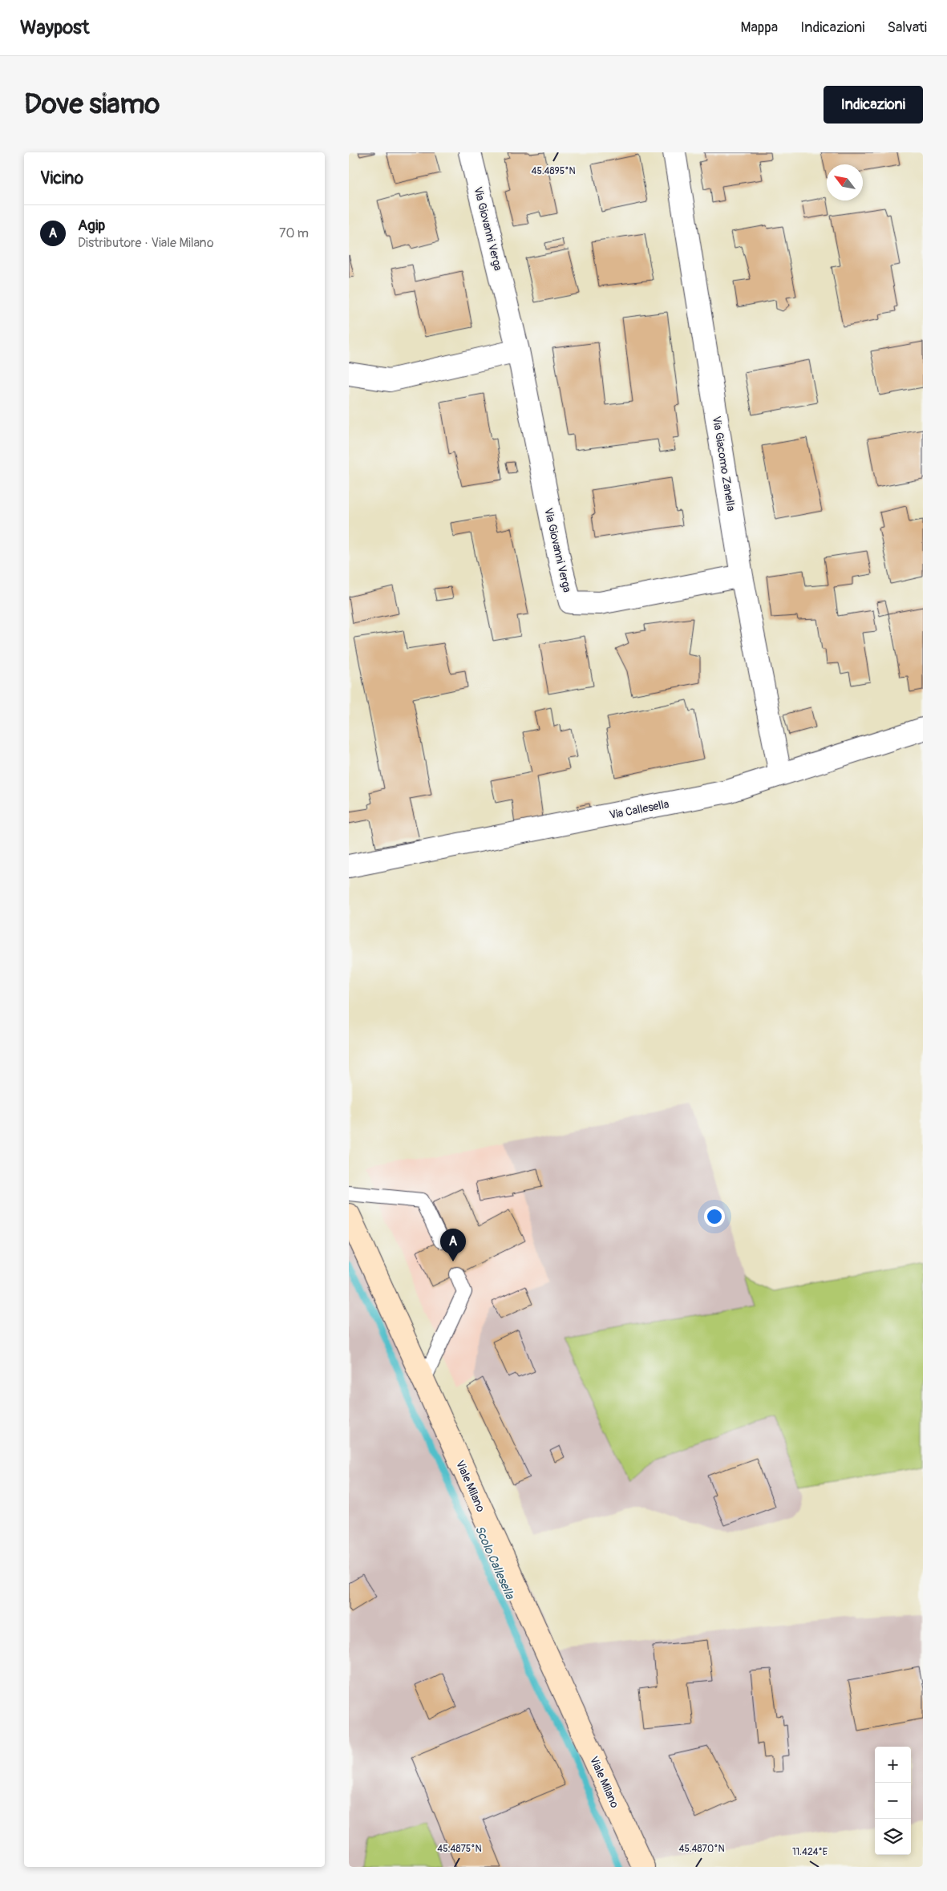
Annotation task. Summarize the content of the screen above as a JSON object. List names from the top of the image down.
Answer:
{
  "streets": {
    "main road": ["Viale Milano"],
    "street": ["Via Giovanni Verga", "Via Giacomo Zanella", "Via Callesella"]
  },
  "crossings": [
    ["Via Giovanni Verga", "Via Giacomo Zanella"],
    ["Via Giacomo Zanella", "Via Callesella"]
  ],
  "water": ["Scolo Callesella"],
  "north": "top left",
  "page": {
    "header": "Waypost",
    "nav": ["Mappa", "Indicazioni", "Salvati"],
    "buttons": "Indicazioni",
    "title": "Dove siamo",
    "heading": "Vicino",
    "list": [
      {
        "mark": "A",
        "name": "Agip",
        "note": "Distributore · Viale Milano",
        "value": "70 m"
      }
    ],
    "pins": "A",
    "map_buttons": ["+", "−"]
  },
  "coordinates": [
    "45.4895°N",
    "45.4875°N",
    "45.4870°N",
    "11.424°E"
  ]
}
